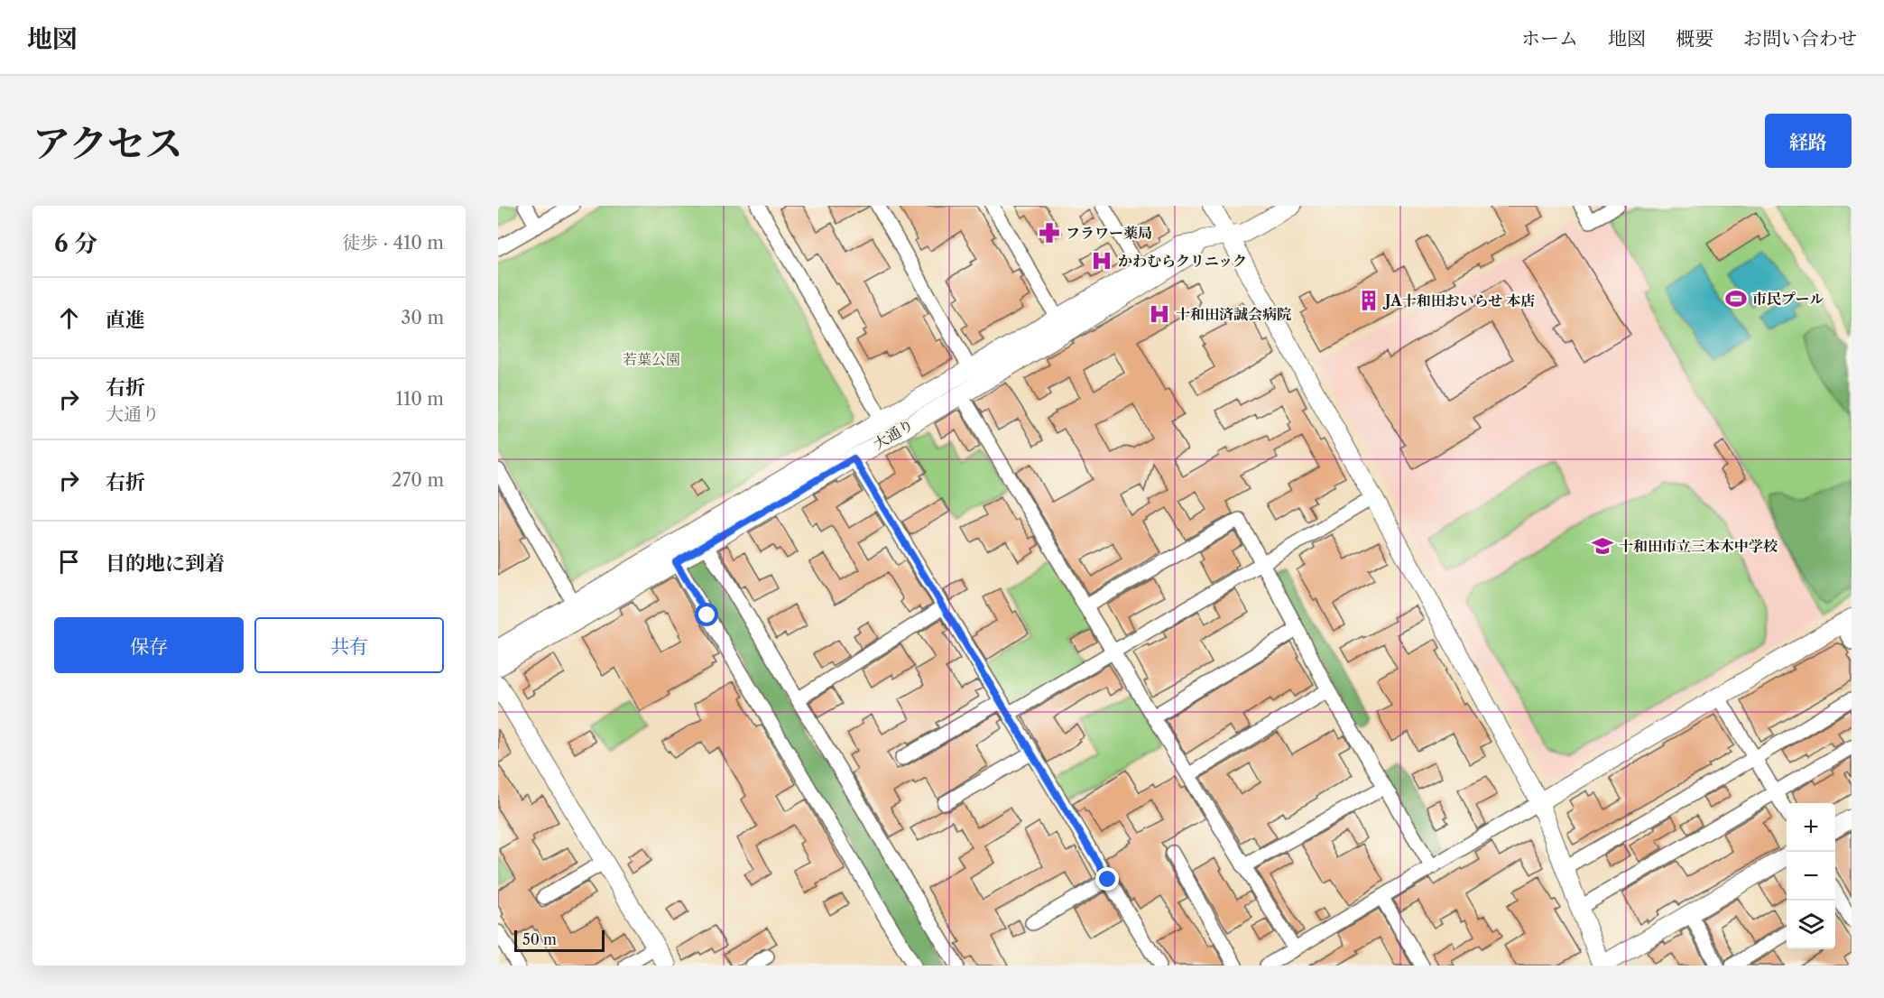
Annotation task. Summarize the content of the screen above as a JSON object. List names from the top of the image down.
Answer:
{
  "streets": {
    "street": ["大通り"]
  },
  "parks": ["若葉公園"],
  "places": {
    "pharmacy": ["フラワー薬局"],
    "hospital": ["かわむらクリニック", "十和田済誠会病院"],
    "sports": ["市民プール"],
    "building": ["JA十和田おいらせ 本店"],
    "school or university": ["十和田市立三本木中学校"]
  },
  "scale_bar": "50 m",
  "page": {
    "header": "地図",
    "nav": [
      "ホーム",
      "地図",
      "概要",
      "お問い合わせ"
    ],
    "title": "アクセス",
    "buttons": [
      "経路",
      ["保存", "共有"]
    ],
    "heading": ["6 分", "徒歩 · 410 m"],
    "list": [
      ["直進", "30 m"],
      ["右折", "大通り", "110 m"],
      ["右折", "270 m"],
      "目的地に到着"
    ],
    "map_buttons": ["+", "−"],
    "scale": "50 m"
  }
}
